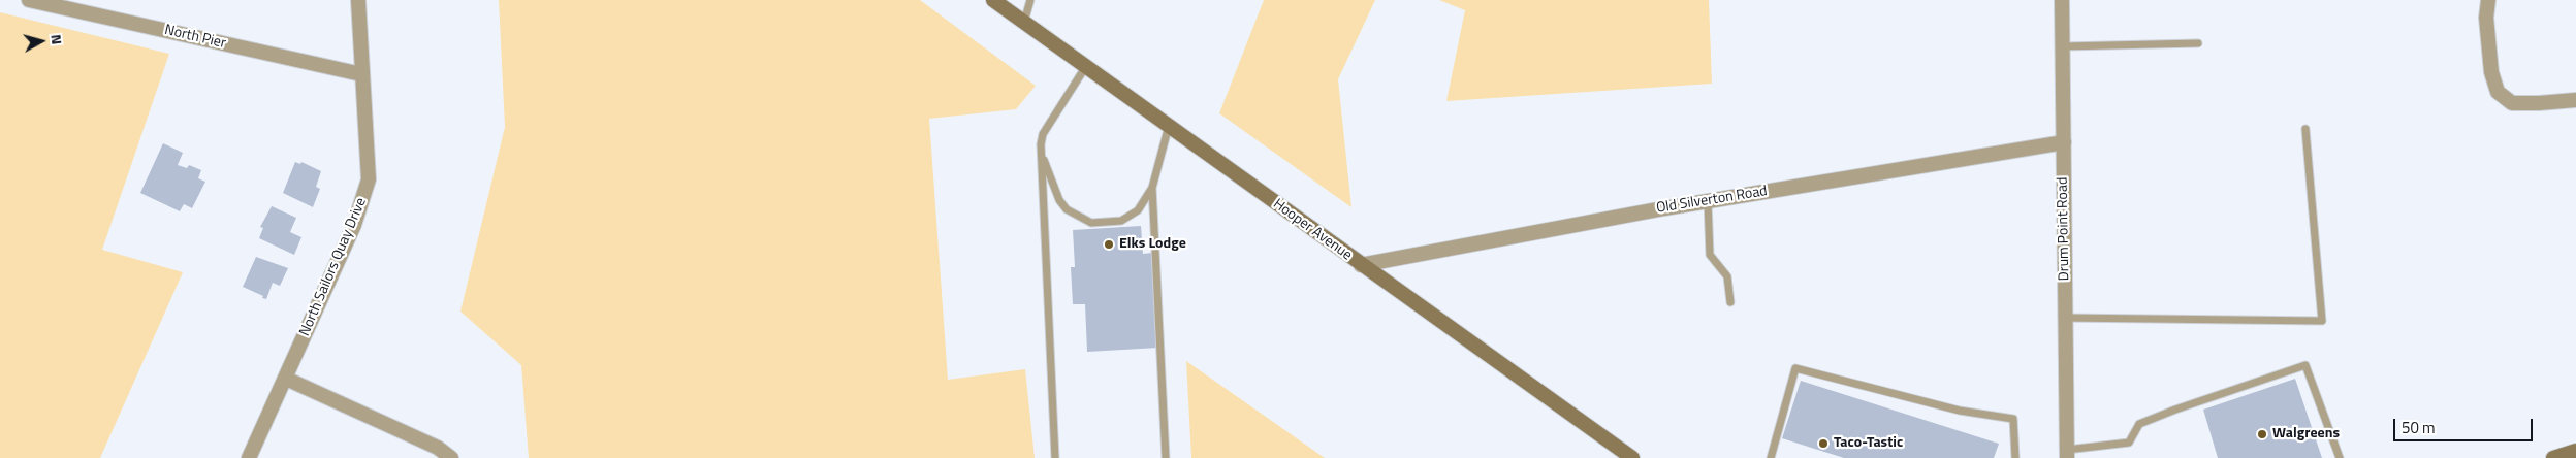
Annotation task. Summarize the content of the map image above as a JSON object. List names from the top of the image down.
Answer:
{
  "streets": {
    "main road": ["Hooper Avenue"],
    "street": [
      "North Pier",
      "Old Silverton Road",
      "Drum Point Road",
      "North Sailors Quay Drive"
    ]
  },
  "crossings": [
    ["North Pier", "North Sailors Quay Drive"],
    ["Old Silverton Road", "Drum Point Road"],
    ["Old Silverton Road", "Hooper Avenue"]
  ],
  "places": ["Elks Lodge", "Walgreens", "Taco-Tastic"],
  "scale_bar": "50 m",
  "north": "right"
}
